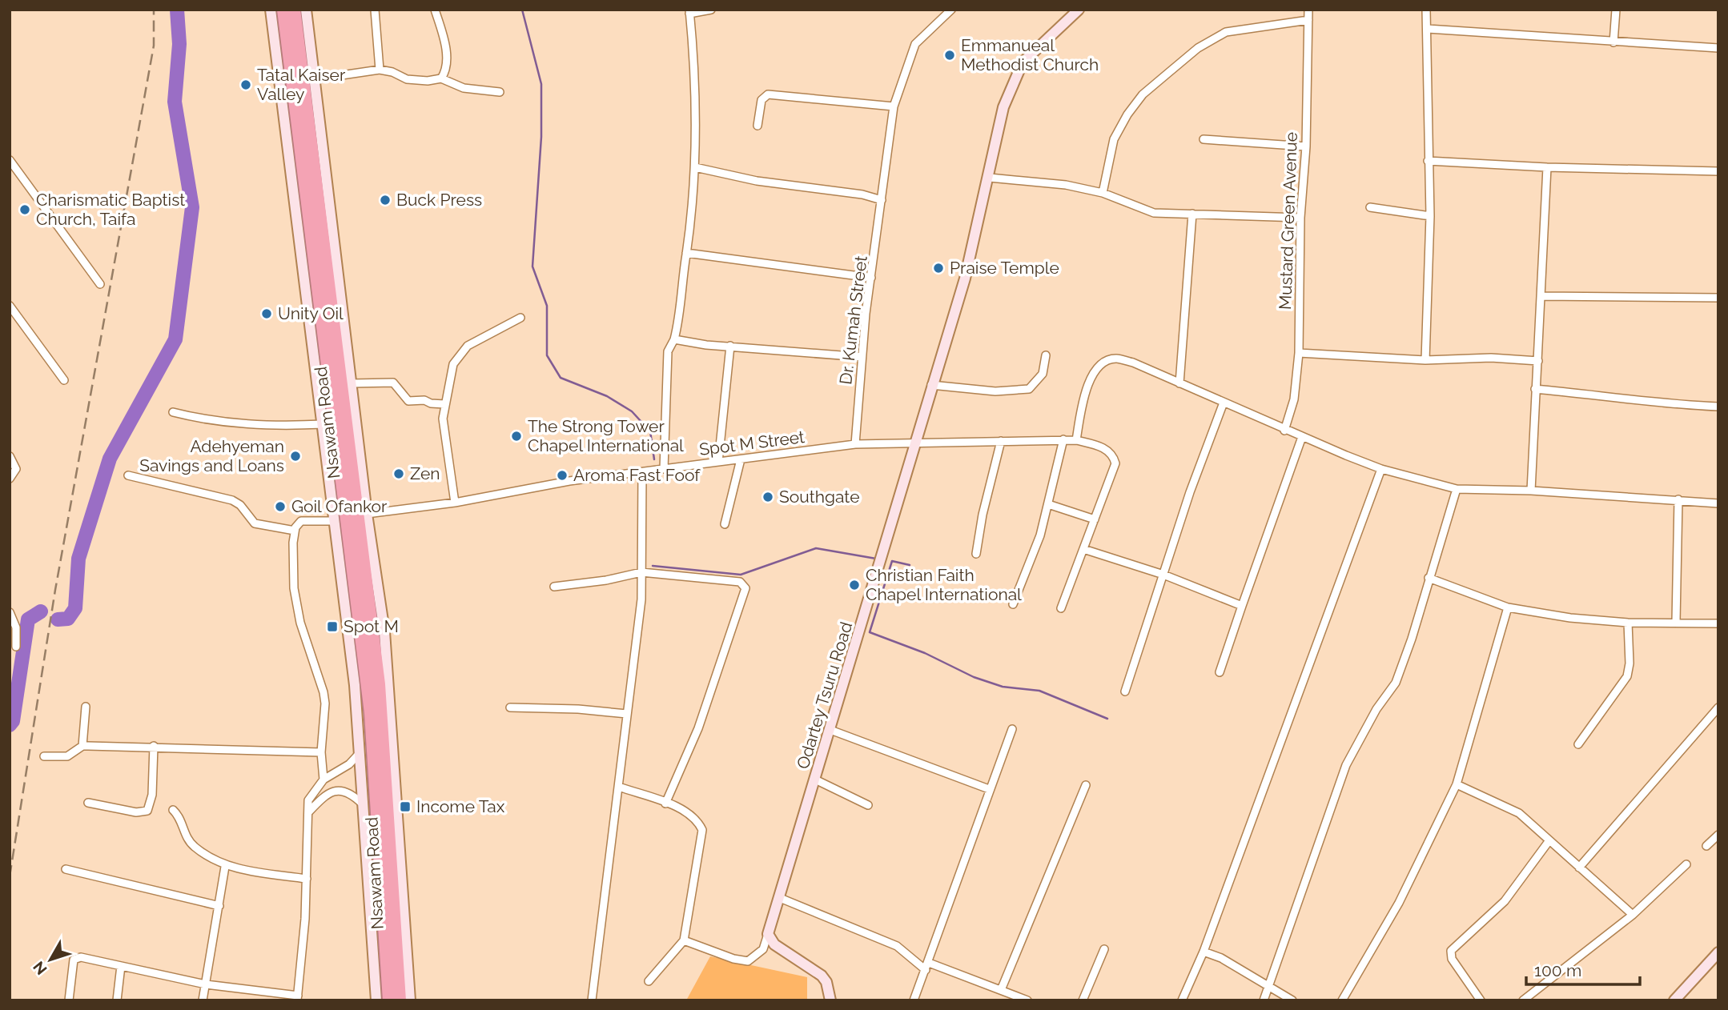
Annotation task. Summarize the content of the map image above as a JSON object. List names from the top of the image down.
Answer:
{
  "streets": {
    "highway": ["Nsawam Road"],
    "main road": ["Odartey Tsuru Road"],
    "street": ["Mustard Green Avenue", "Dr. Kumah Street", "Spot M Street"]
  },
  "crossings": [
    ["Dr. Kumah Street", "Spot M Street"],
    ["Spot M Street", "Odartey Tsuru Road"]
  ],
  "places": {
    "other": [
      "Emmanueal Methodist Church",
      "Tatal Kaiser Valley",
      "Buck Press",
      "Charismatic Baptist Church, Taifa",
      "Praise Temple",
      "Unity Oil",
      "The Strong Tower Chapel International",
      "Adehyeman Savings and Loans",
      "Zen",
      "Aroma Fast Foof",
      "Southgate",
      "Goil Ofankor",
      "Christian Faith Chapel International"
    ],
    "transit": ["Spot M", "Income Tax"]
  },
  "scale_bar": "100 m",
  "north": "bottom left"
}
